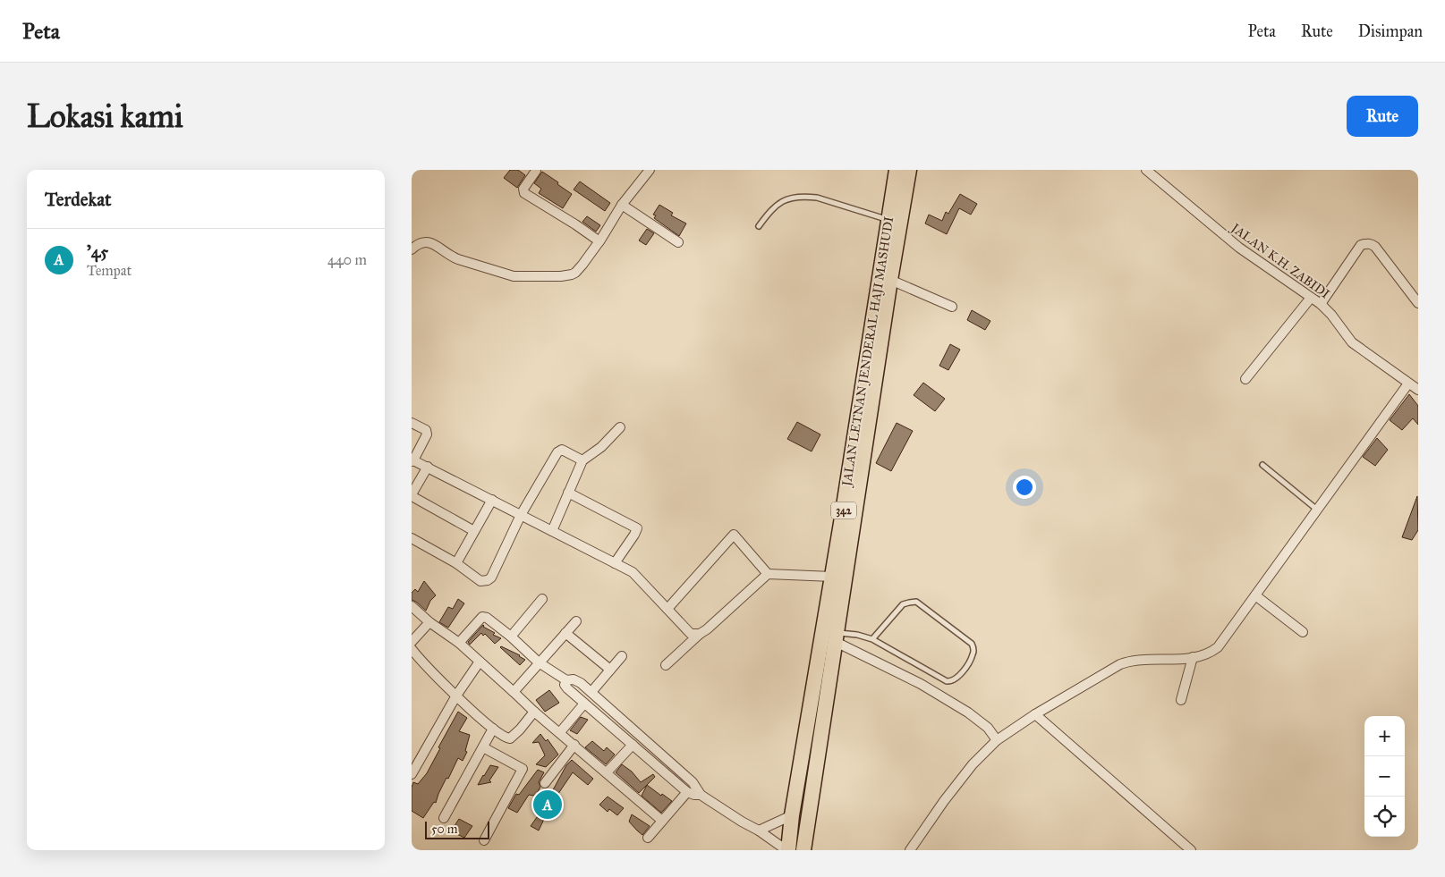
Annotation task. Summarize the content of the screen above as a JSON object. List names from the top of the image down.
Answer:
{
  "streets": {
    "main road": ["JALAN LETNAN JENDERAL HAJI MASHUDI", "342"],
    "street": ["JALAN K.H. ZABIDI"]
  },
  "scale_bar": "50 m",
  "page": {
    "header": "Peta",
    "nav": ["Peta", "Rute", "Disimpan"],
    "buttons": "Rute",
    "title": "Lokasi kami",
    "heading": "Terdekat",
    "list": [
      {
        "mark": "A",
        "name": "'45",
        "note": "Tempat",
        "value": "440 m"
      }
    ],
    "map_buttons": ["+", "−"],
    "pins": "A",
    "scale": "50 m"
  }
}
